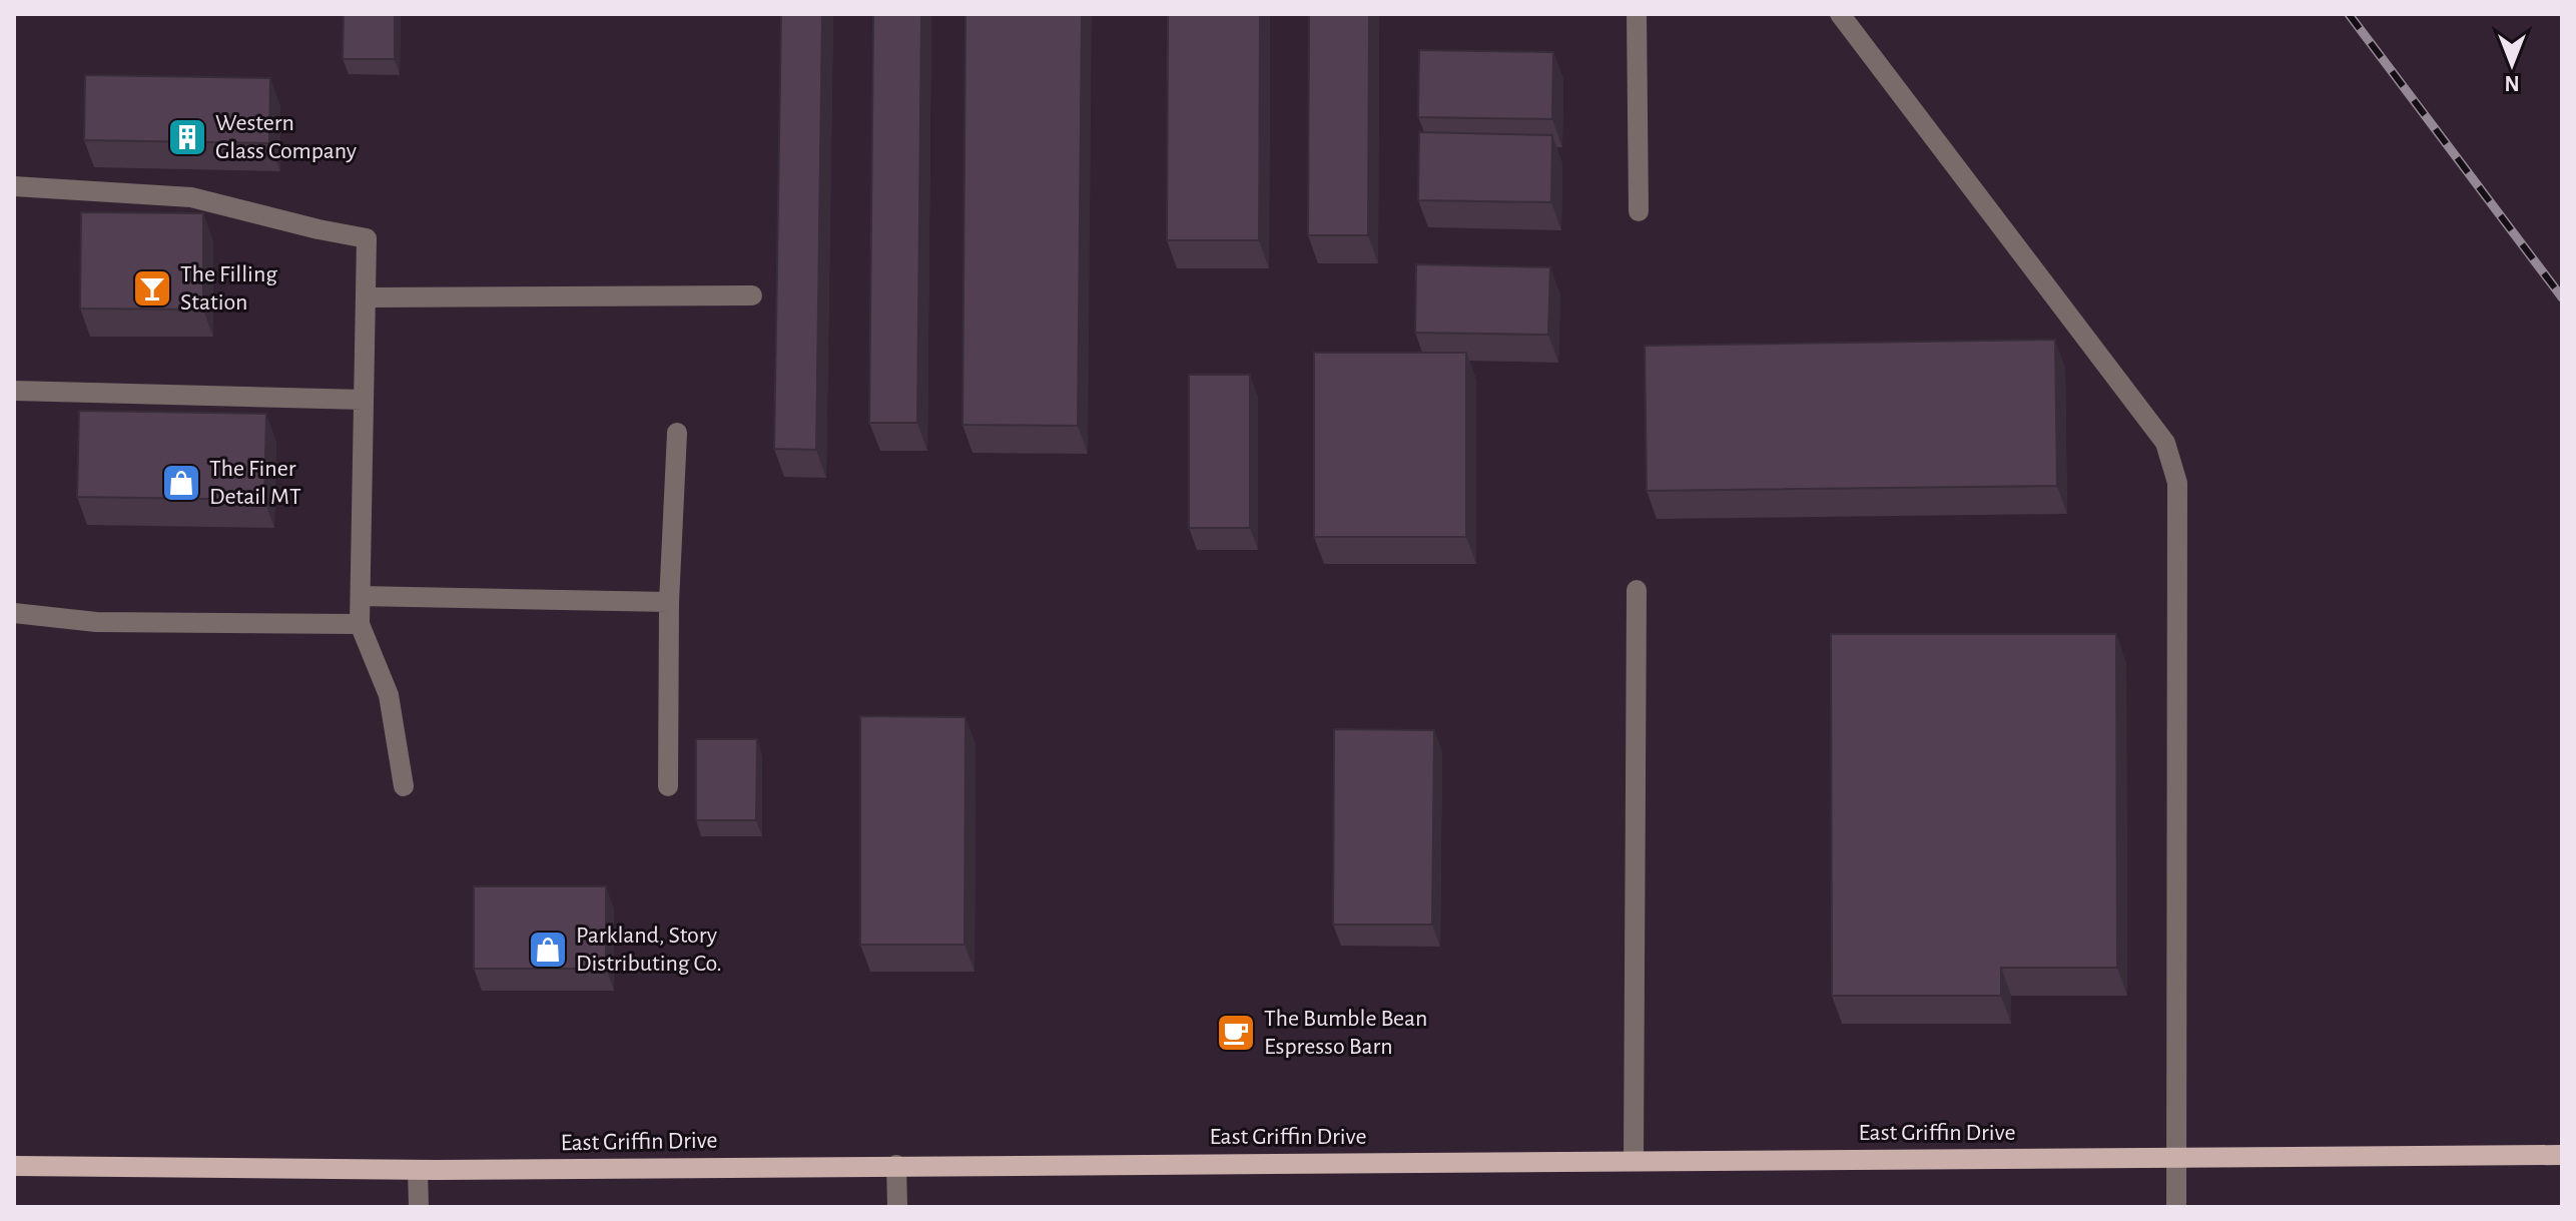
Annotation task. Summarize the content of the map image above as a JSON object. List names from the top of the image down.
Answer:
{
  "streets": {
    "main road": ["East Griffin Drive"]
  },
  "places": {
    "building": ["Western Glass Company"],
    "bar": ["The Filling Station"],
    "shop": ["The Finer Detail MT", "Parkland, Story Distributing Co."],
    "cafe": ["The Bumble Bean Espresso Barn"]
  },
  "north": "bottom"
}
